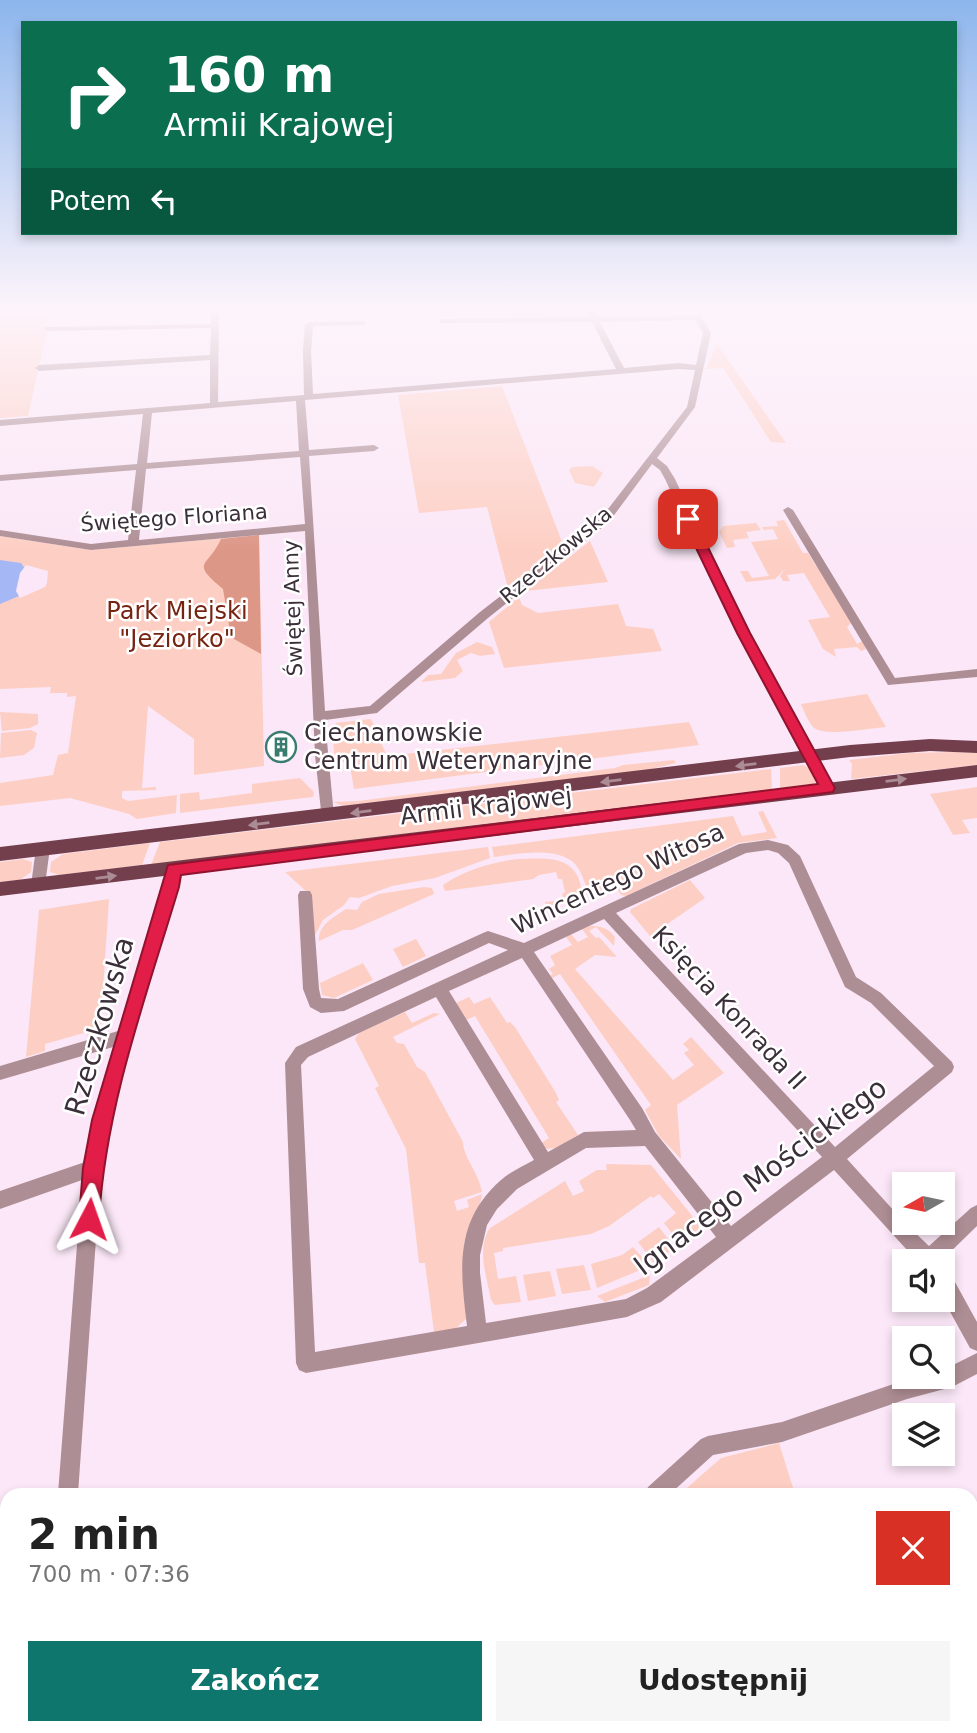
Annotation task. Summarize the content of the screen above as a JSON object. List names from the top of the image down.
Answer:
{
  "streets": {
    "main road": ["Armii Krajowej"],
    "street": [
      "Świętego Floriana",
      "Rzeczkowska",
      "Świętej Anny",
      "Wincentego Witosa",
      "Księcia Konrada II",
      "Ignacego Mościckiego"
    ]
  },
  "crossings": [
    ["Świętego Floriana", "Świętej Anny"],
    ["Rzeczkowska", "Świętej Anny"],
    ["Rzeczkowska", "Armii Krajowej"],
    ["Świętej Anny", "Armii Krajowej"],
    ["Wincentego Witosa", "Księcia Konrada II"],
    ["Wincentego Witosa", "Ignacego Mościckiego"],
    ["Księcia Konrada II", "Ignacego Mościckiego"]
  ],
  "parks": ["Park Miejski \"Jeziorko\""],
  "places": {
    "building": ["Ciechanowskie Centrum Weterynaryjne"]
  },
  "north": "left",
  "page": {
    "turn": ["160 m", "Armii Krajowej"],
    "then": "Potem",
    "heading": ["2 min", "700 m · 07:36"],
    "buttons": ["Zakończ", "Udostępnij"]
  }
}
